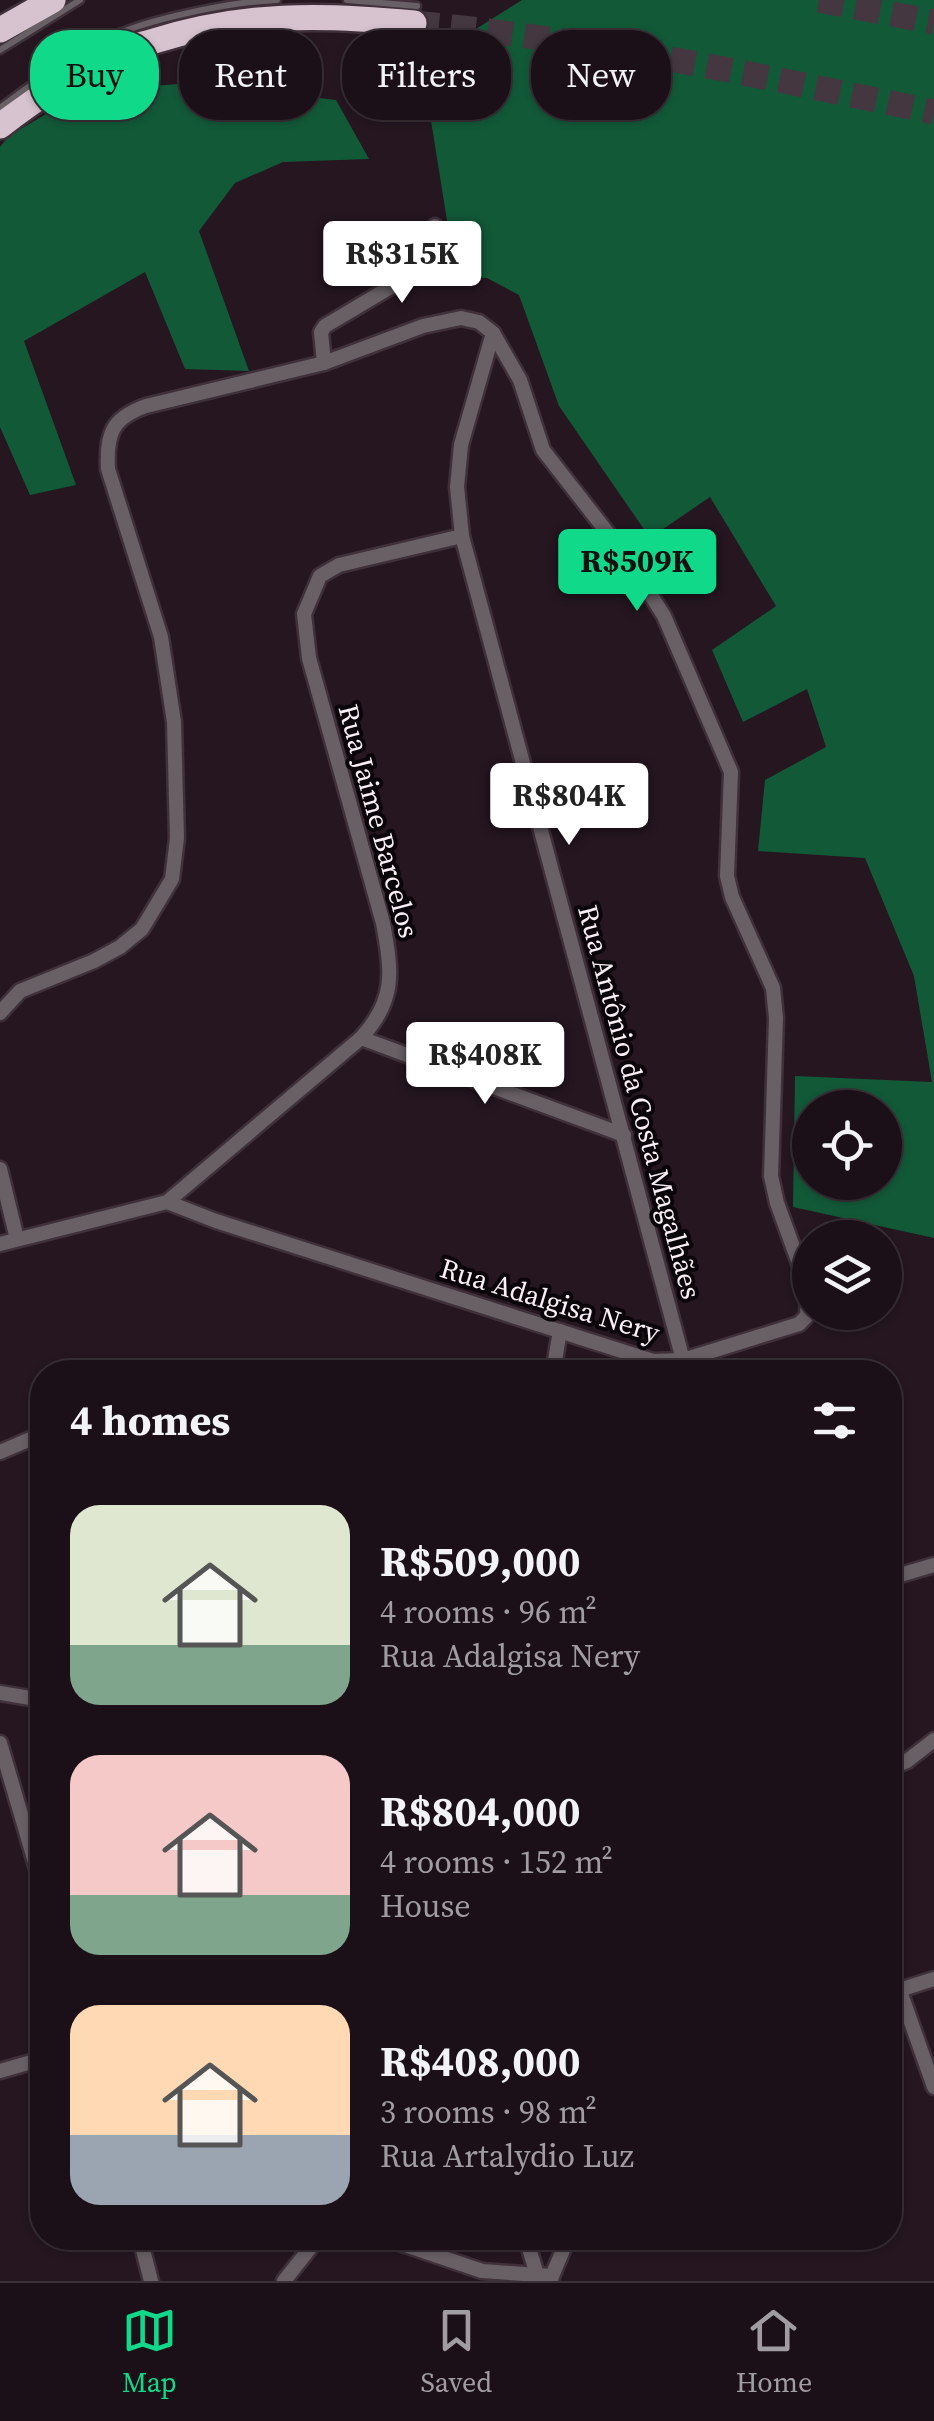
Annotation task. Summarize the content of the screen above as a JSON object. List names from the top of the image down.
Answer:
{
  "streets": {
    "street": ["Rua Jaime Barcelos", "Rua Antônio da Costa Magalhães", "Rua Adalgisa Nery"]
  },
  "crossings": [
    ["Rua Jaime Barcelos", "Rua Antônio da Costa Magalhães"],
    ["Rua Jaime Barcelos", "Rua Adalgisa Nery"],
    ["Rua Antônio da Costa Magalhães", "Rua Adalgisa Nery"]
  ],
  "page": {
    "chip": [
      "Buy",
      "Rent",
      "Filters",
      "New"
    ],
    "price": [
      "R$315K",
      "R$509K",
      "R$804K",
      "R$408K"
    ],
    "heading": "4 homes",
    "list": [
      {
        "name": "R$509,000",
        "note": "4 rooms · 96 m² · Rua Adalgisa Nery"
      },
      {
        "name": "R$804,000",
        "note": "4 rooms · 152 m² · House"
      },
      {
        "name": "R$408,000",
        "note": "3 rooms · 98 m² · Rua Artalydio Luz"
      }
    ],
    "tabs": ["Map", "Saved", "Home"]
  }
}
